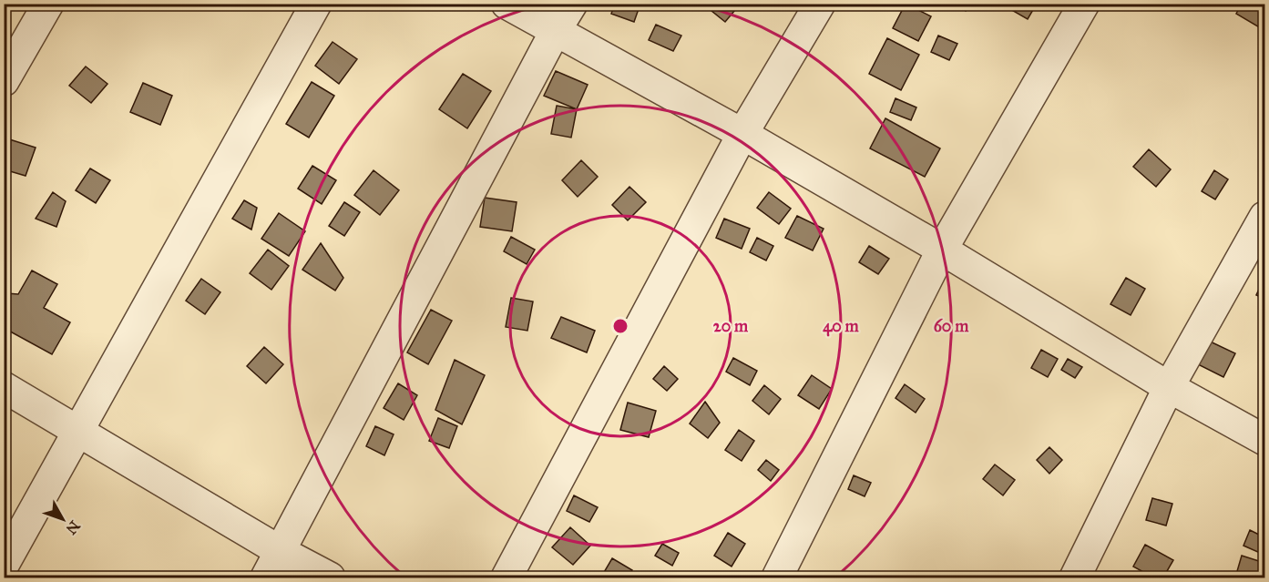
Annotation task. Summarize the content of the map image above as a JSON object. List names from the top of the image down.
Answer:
{
  "north": "bottom right",
  "rings": ["20 m", "40 m", "60 m"]
}
